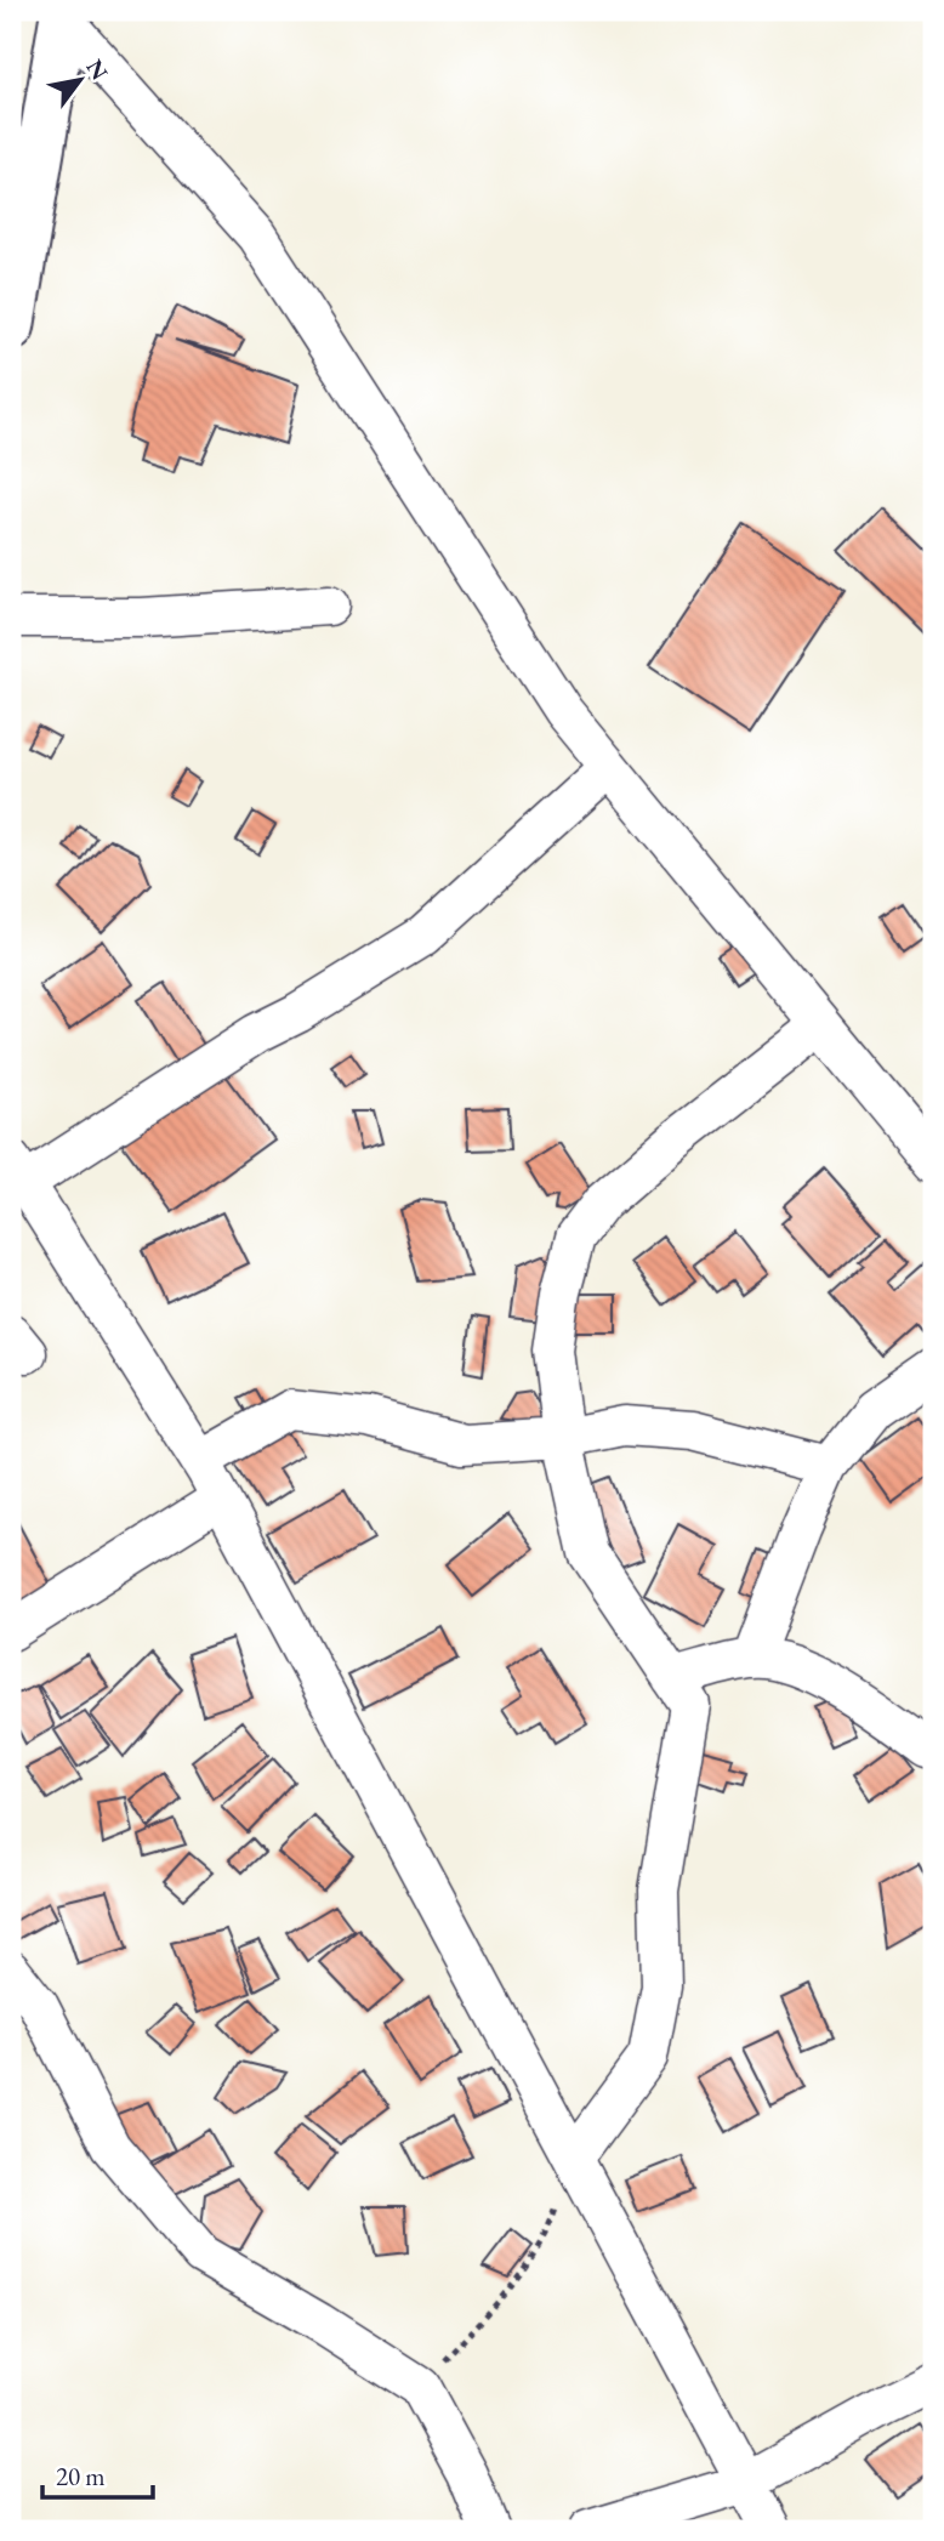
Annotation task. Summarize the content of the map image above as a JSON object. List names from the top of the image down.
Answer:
{
  "scale_bar": "20 m",
  "north": "top right"
}
